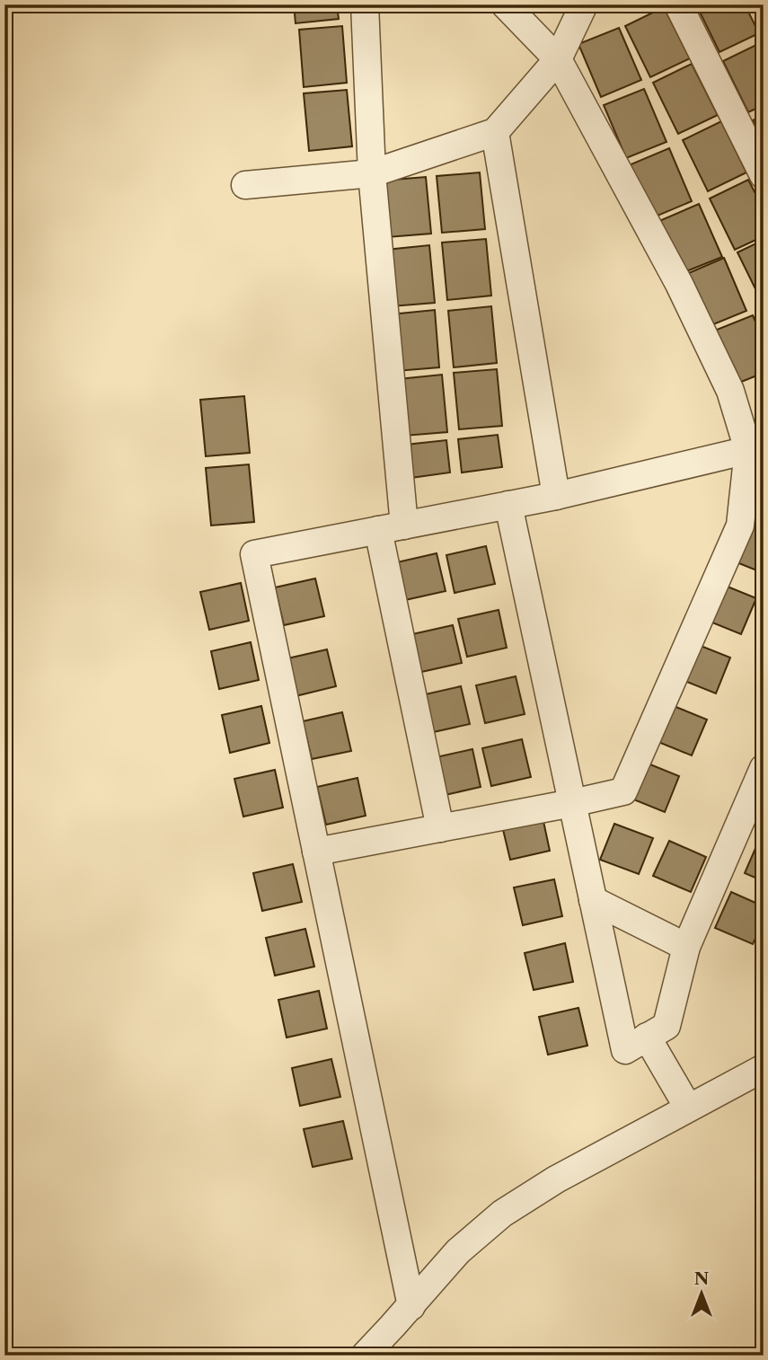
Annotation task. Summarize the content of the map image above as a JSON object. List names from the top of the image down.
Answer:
{
  "north": "top"
}
